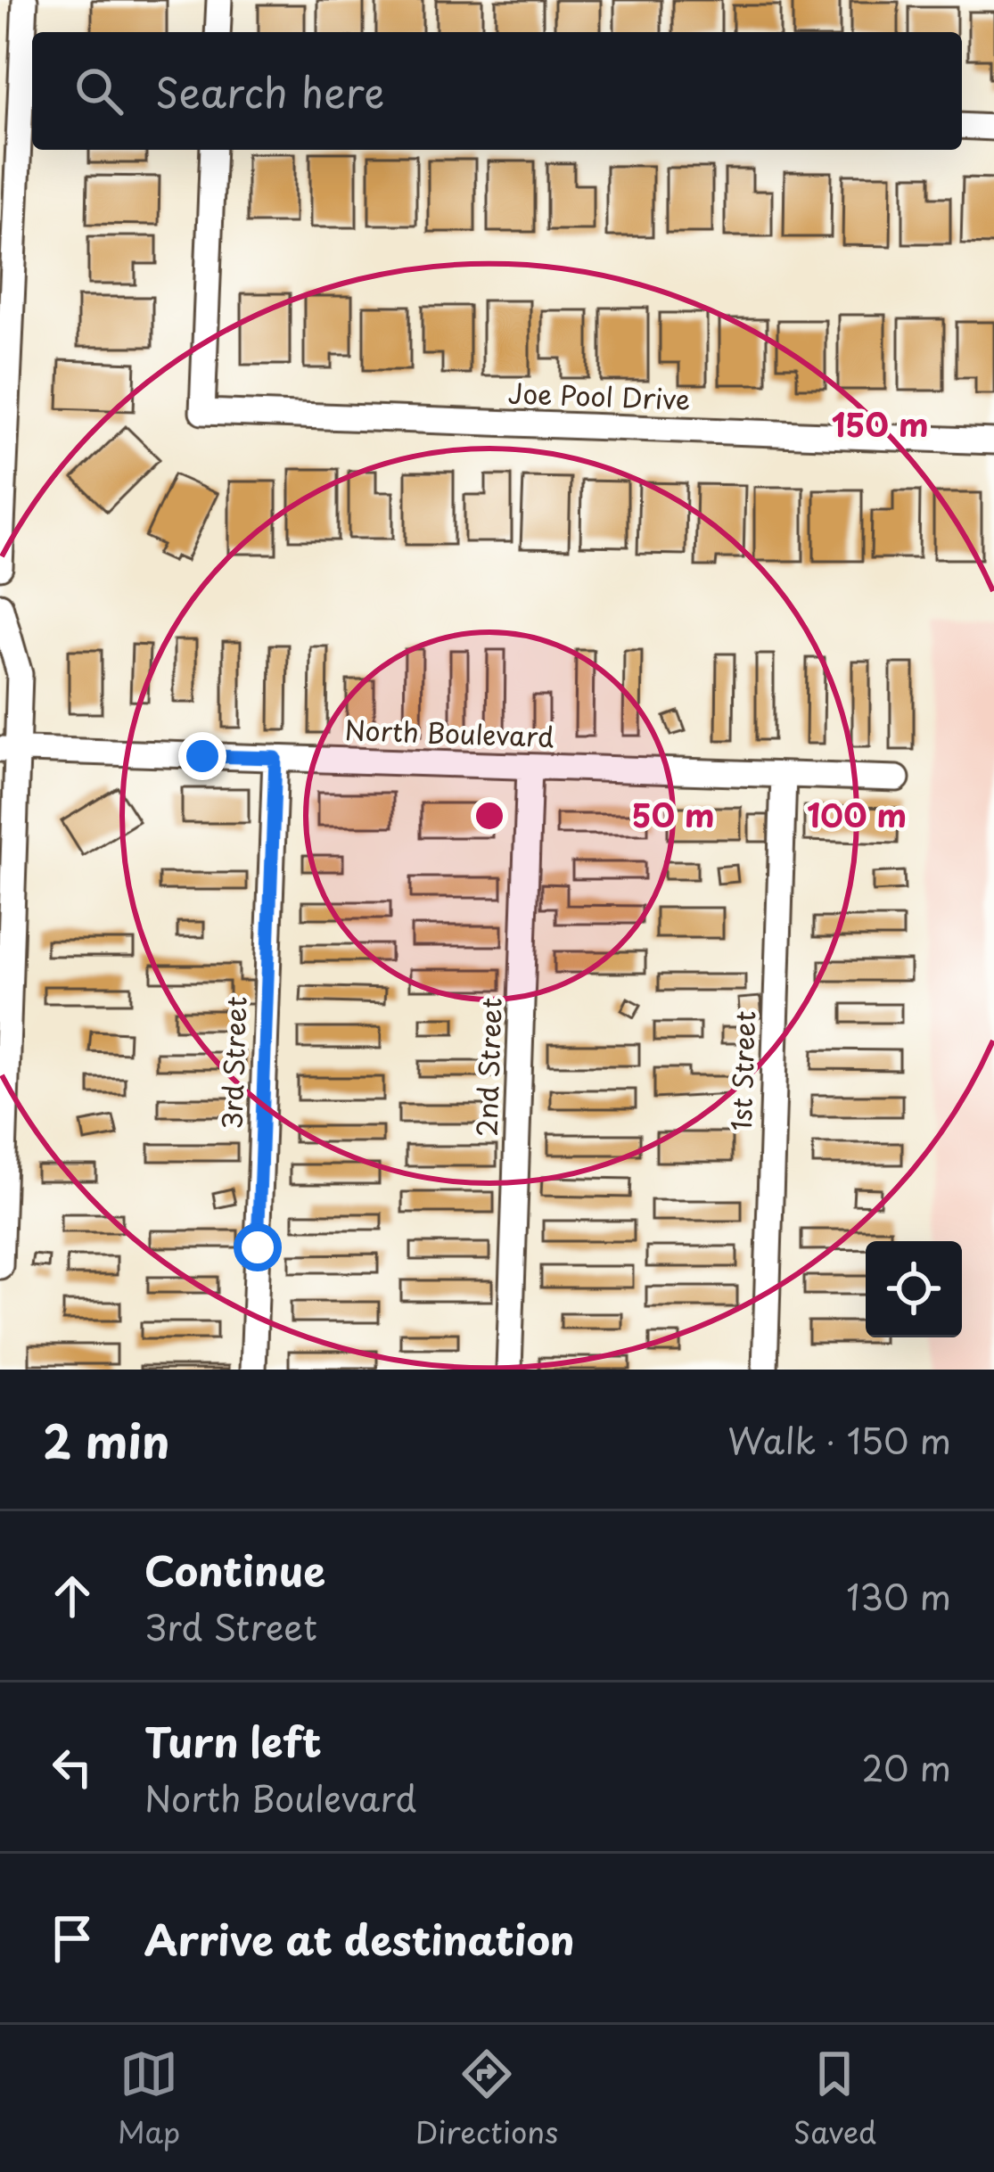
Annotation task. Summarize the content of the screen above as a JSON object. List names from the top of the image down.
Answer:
{
  "streets": {
    "street": [
      "Joe Pool Drive",
      "North Boulevard",
      "3rd Street",
      "2nd Street",
      "1st Street"
    ]
  },
  "crossings": [
    ["North Boulevard", "3rd Street"],
    ["North Boulevard", "2nd Street"],
    ["North Boulevard", "1st Street"]
  ],
  "page": {
    "search": "Search here",
    "heading": ["2 min", "Walk · 150 m"],
    "list": [
      ["Continue", "3rd Street", "130 m"],
      ["Turn left", "North Boulevard", "20 m"],
      "Arrive at destination"
    ],
    "nav": ["Map", "Directions", "Saved"]
  },
  "rings": ["150 m", "50 m", "100 m"]
}
